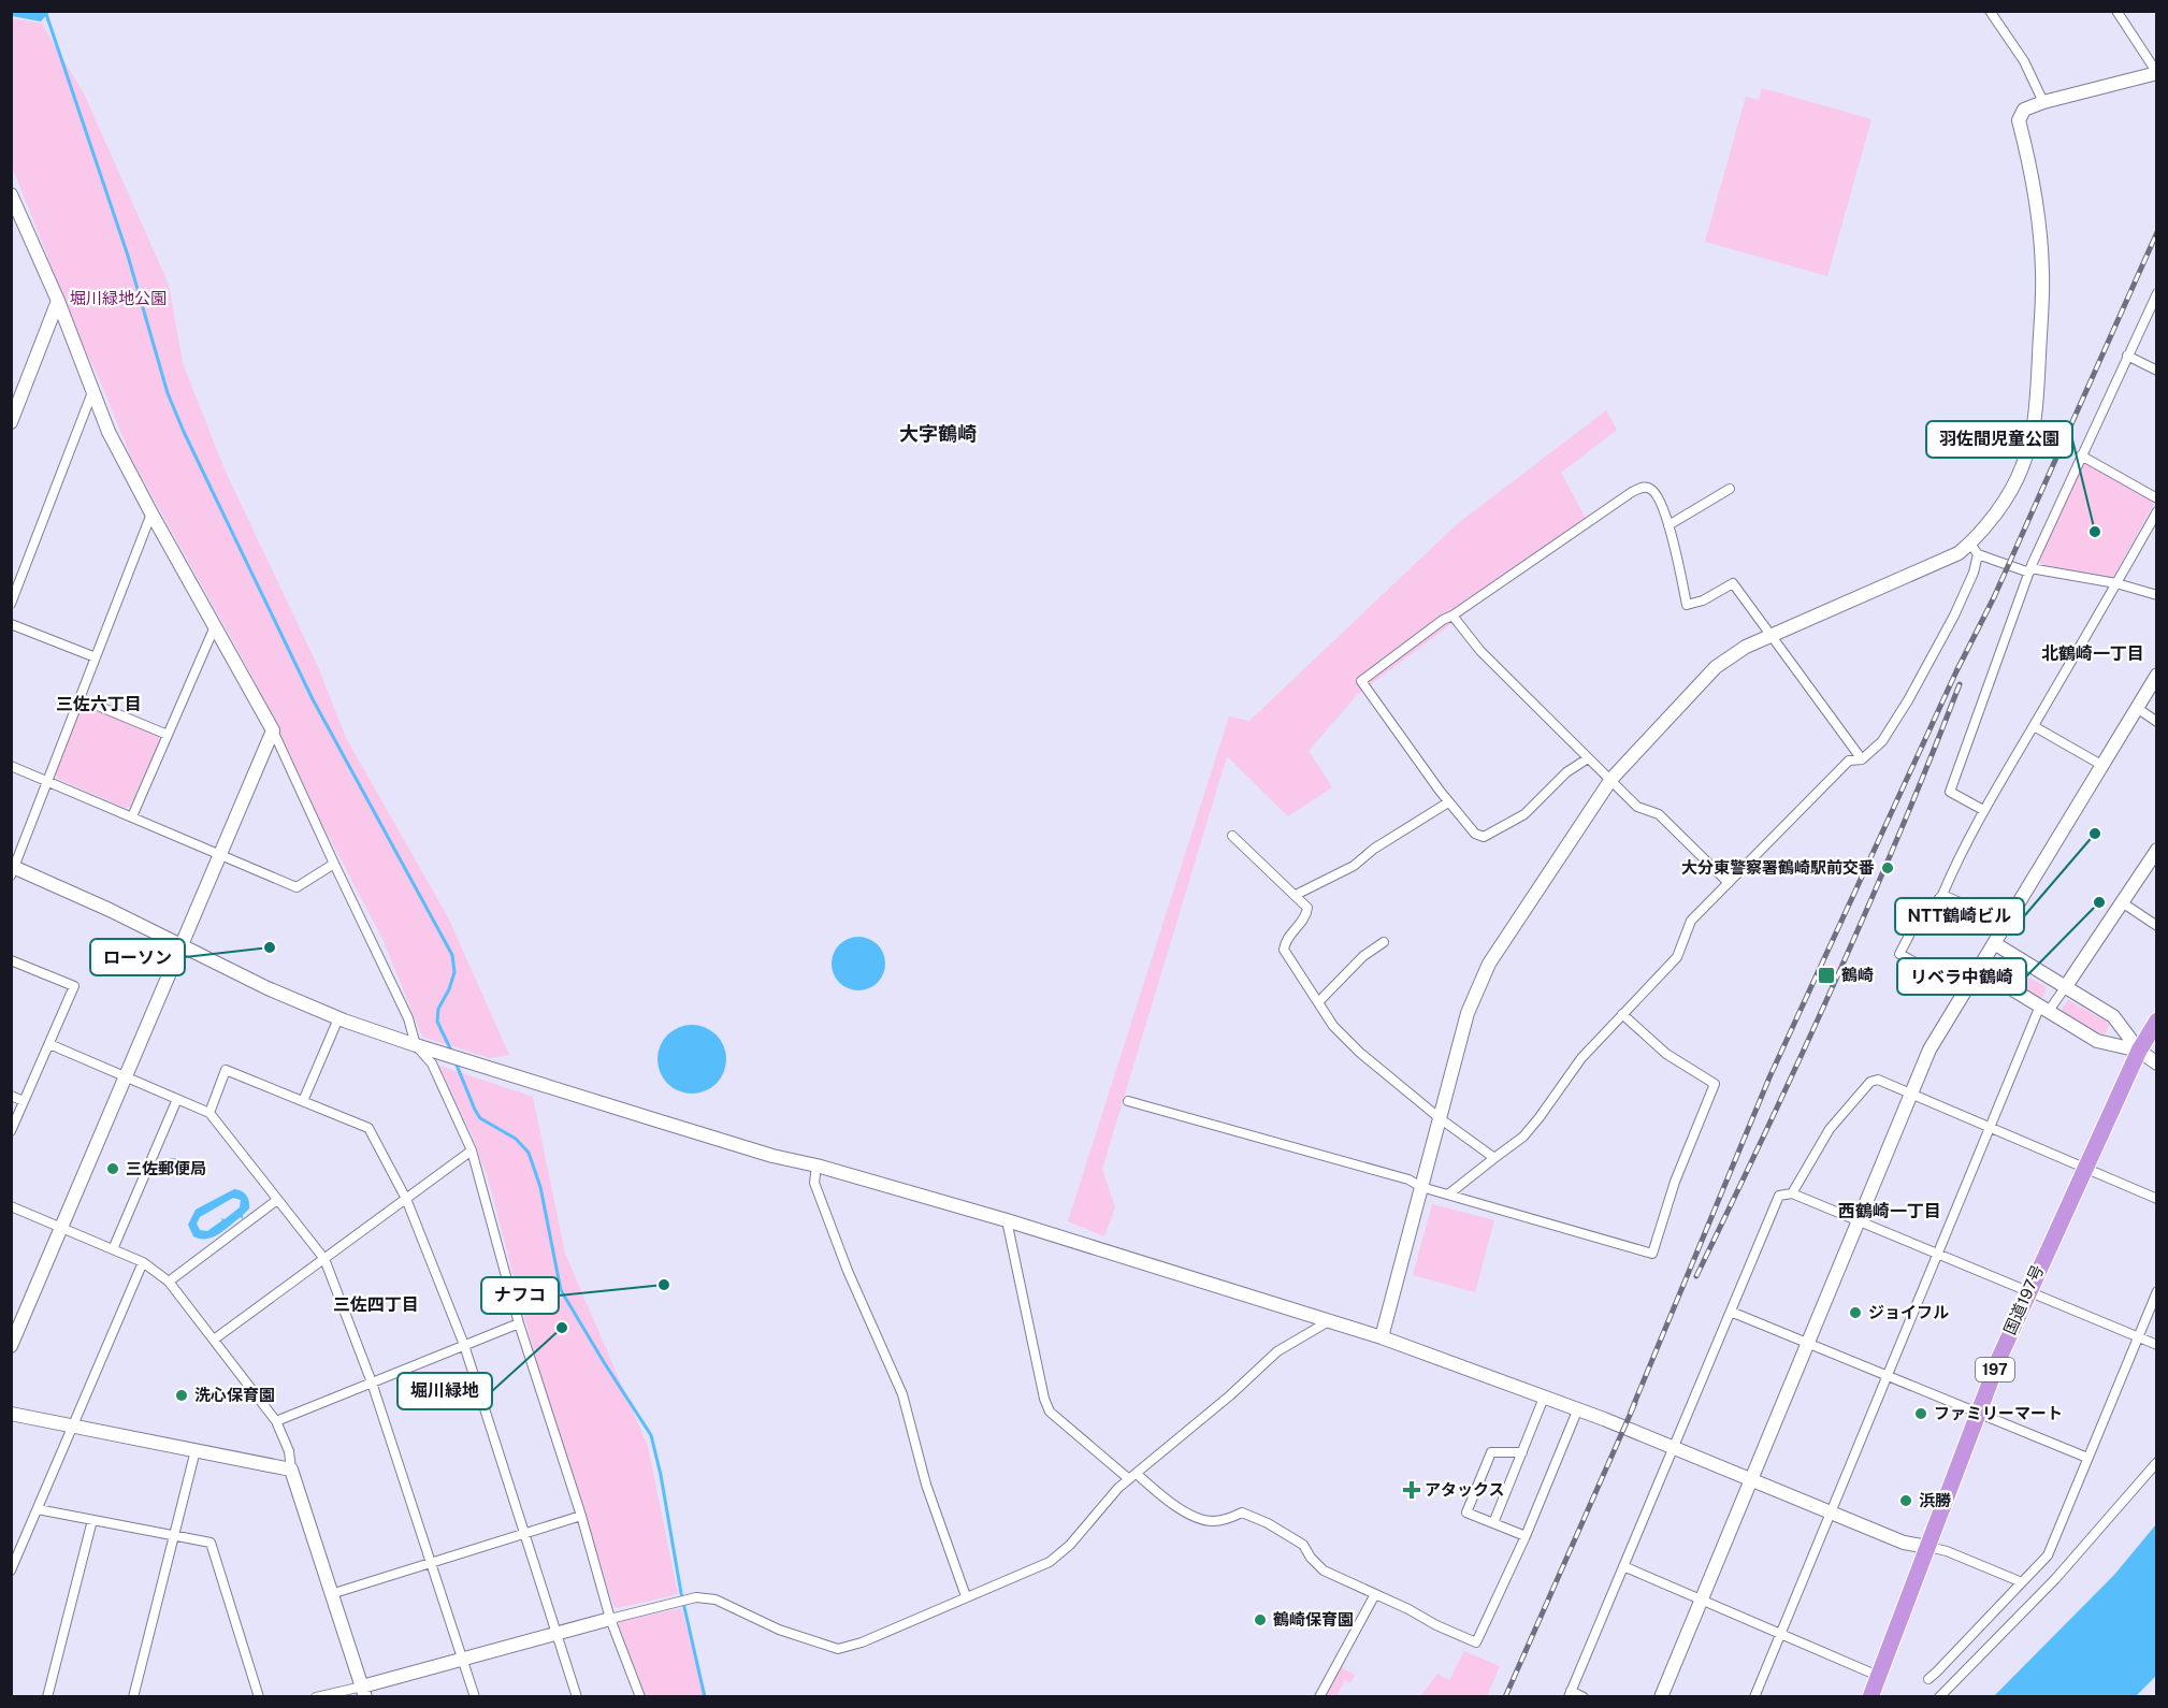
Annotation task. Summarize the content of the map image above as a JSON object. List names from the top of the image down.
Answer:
{
  "streets": {
    "highway": ["国道197号", "197"]
  },
  "districts": [
    "大字鶴崎",
    "北鶴崎一丁目",
    "三佐六丁目",
    "西鶴崎一丁目",
    "三佐四丁目"
  ],
  "parks": ["堀川緑地公園"],
  "places": {
    "other": [
      "羽佐間児童公園",
      "NTT鶴崎ビル",
      "大分東警察署鶴崎駅前交番",
      "リベラ中鶴崎",
      "ローソン",
      "三佐郵便局",
      "ナフコ",
      "ジョイフル",
      "堀川緑地",
      "洗心保育園",
      "ファミリーマート",
      "浜勝",
      "鶴崎保育園"
    ],
    "transit": ["鶴崎"],
    "health": ["アタックス"]
  }
}
